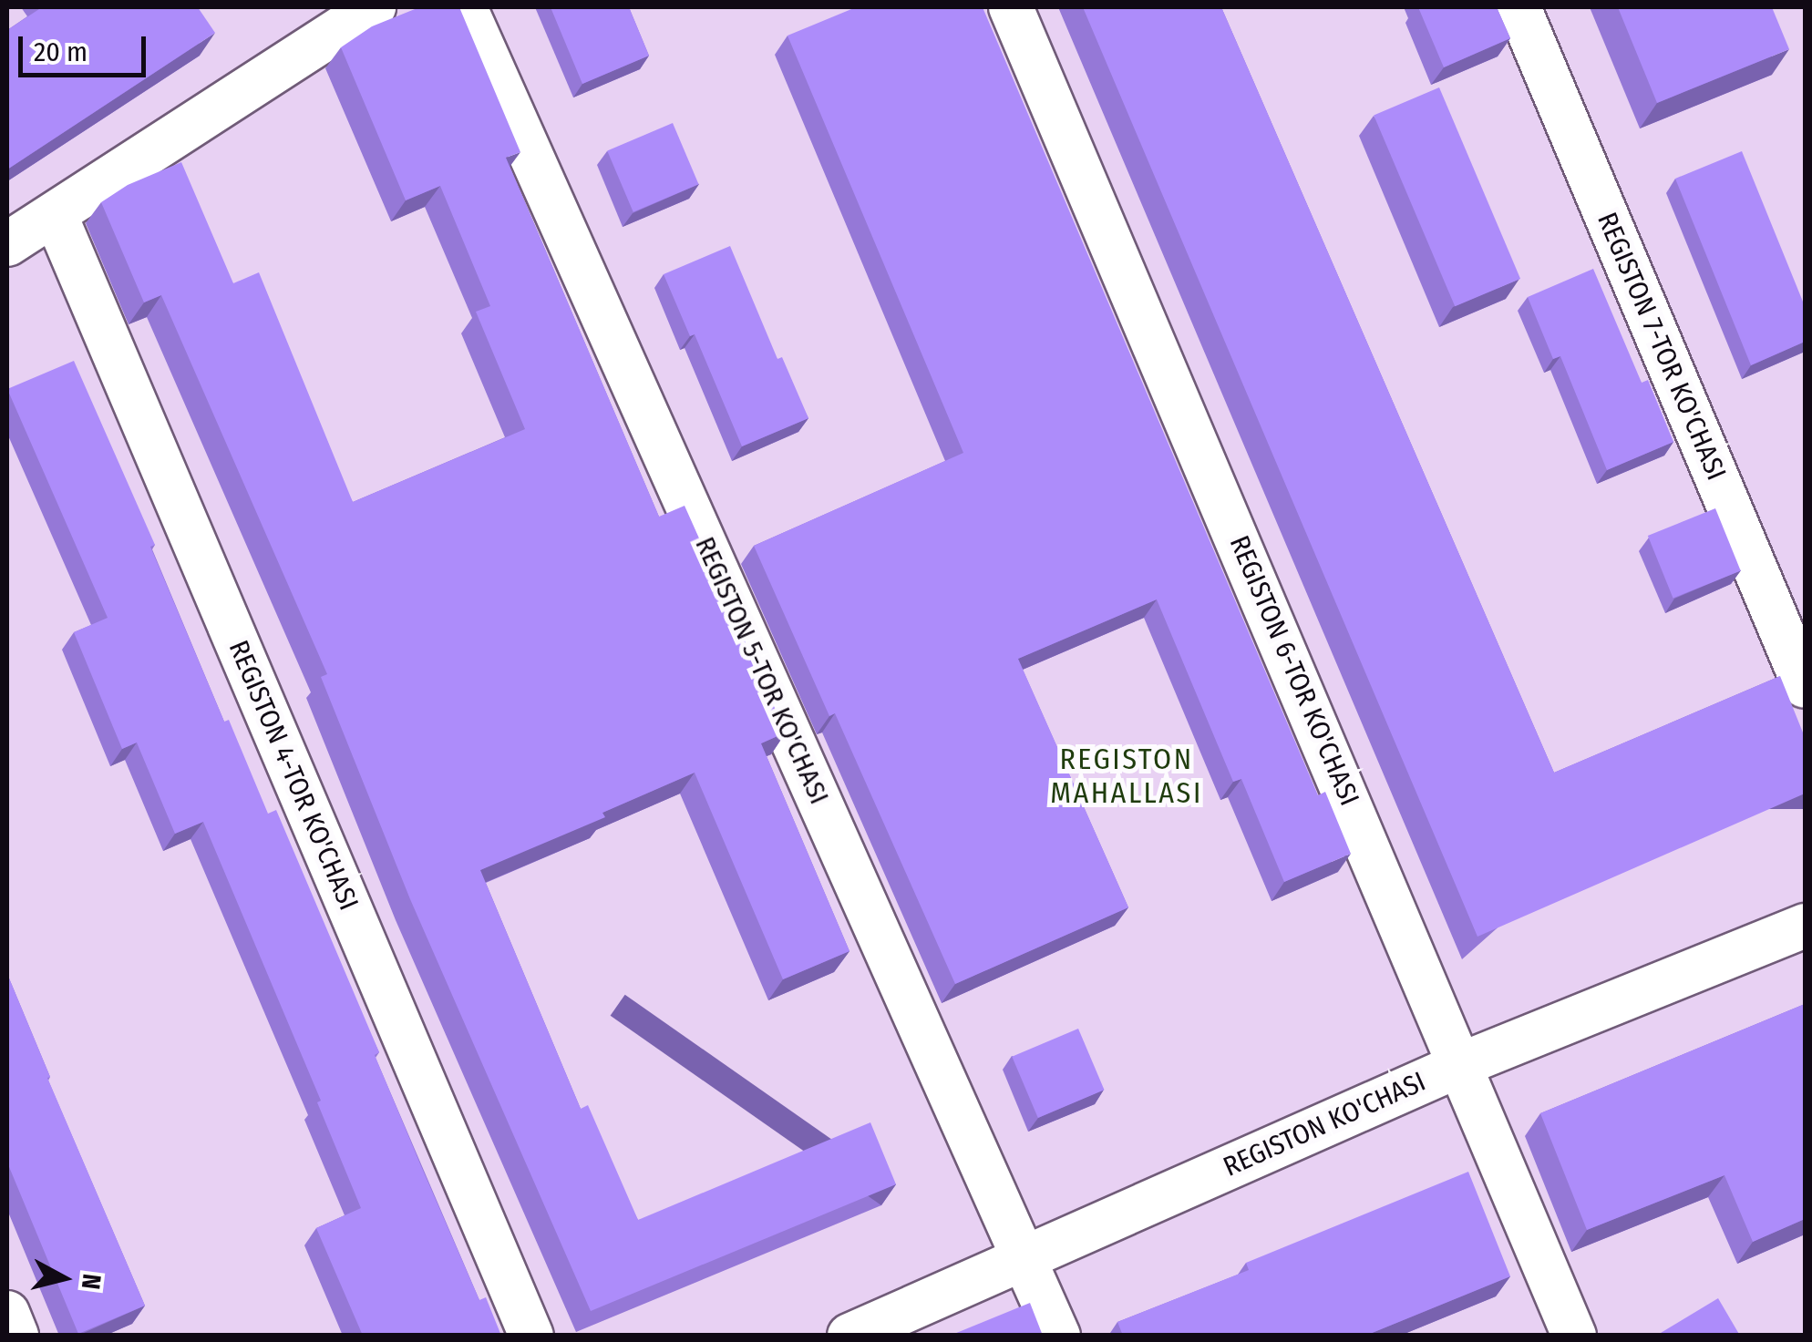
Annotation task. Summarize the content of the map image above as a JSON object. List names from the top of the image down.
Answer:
{
  "streets": {
    "street": [
      "REGISTON 7-TOR KO'CHASI",
      "REGISTON 5-TOR KO'CHASI",
      "REGISTON 6-TOR KO'CHASI",
      "REGISTON 4-TOR KO'CHASI",
      "REGISTON KO'CHASI"
    ]
  },
  "crossings": [
    ["REGISTON 5-TOR KO'CHASI", "REGISTON KO'CHASI"],
    ["REGISTON 6-TOR KO'CHASI", "REGISTON KO'CHASI"]
  ],
  "districts": ["REGISTON MAHALLASI"],
  "scale_bar": "20 m",
  "north": "right"
}
